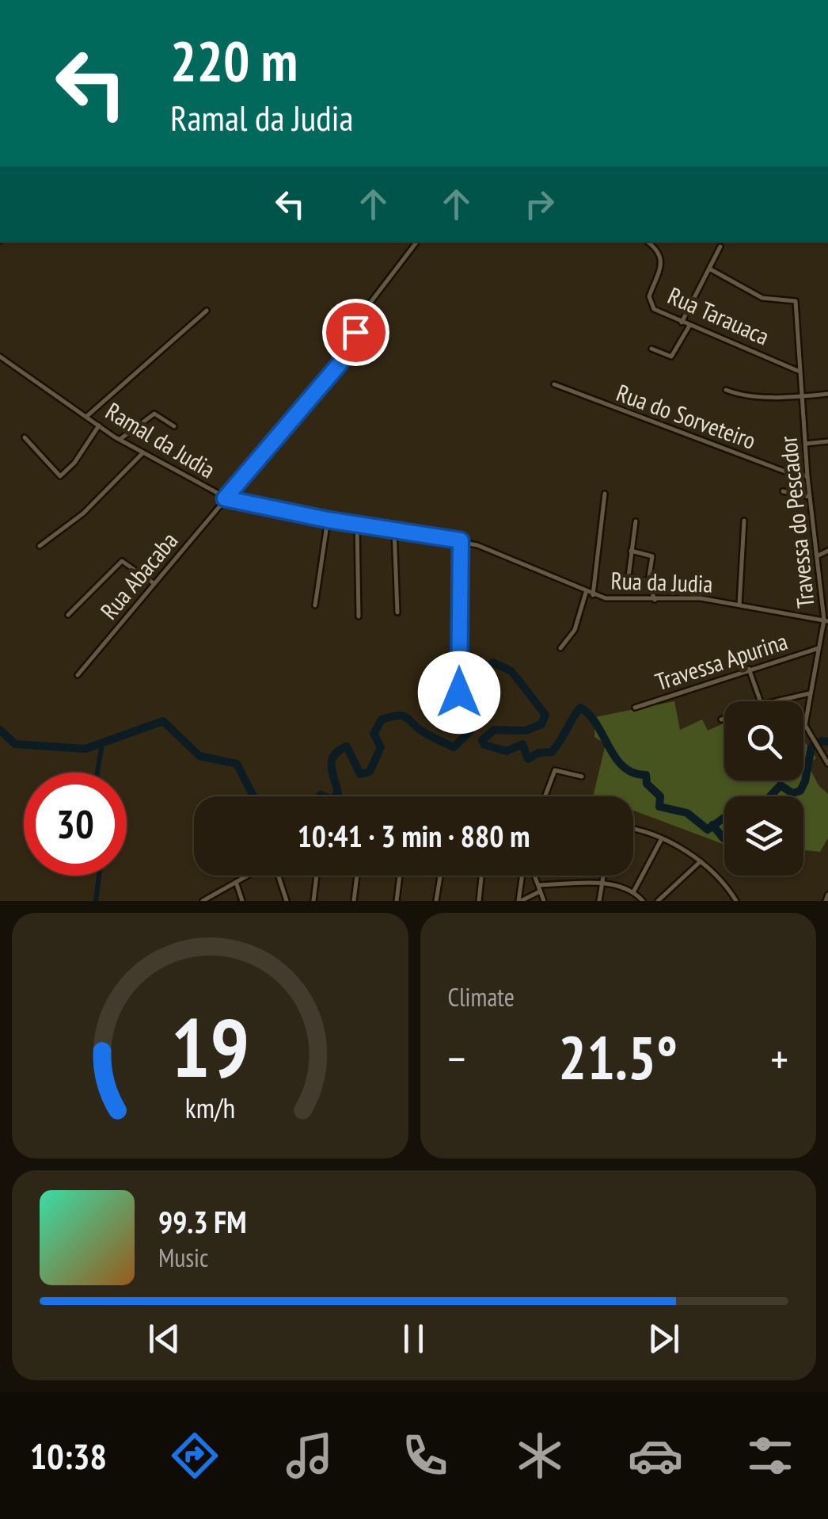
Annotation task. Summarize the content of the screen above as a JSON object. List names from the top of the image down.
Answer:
{
  "streets": {
    "street": [
      "Rua Tarauaca",
      "Rua do Sorveteiro",
      "Ramal da Judia",
      "Travessa do Pescador",
      "Rua Abacaba",
      "Rua da Judia",
      "Travessa Apurina"
    ]
  },
  "crossings": [
    ["Rua Tarauaca", "Travessa do Pescador"],
    ["Rua do Sorveteiro", "Travessa do Pescador"],
    ["Ramal da Judia", "Rua Abacaba"],
    ["Ramal da Judia", "Rua da Judia"],
    ["Travessa do Pescador", "Rua da Judia"],
    ["Travessa do Pescador", "Travessa Apurina"]
  ],
  "page": {
    "turn": ["220 m", "Ramal da Judia"],
    "limit": "30",
    "trip": "10:41 · 3 min · 880 m",
    "tile": "Climate",
    "heat": ["−", "21.5°", "+"],
    "song": ["99.3 FM", "Music"],
    "tabs": "10:38",
    "gauge": ["19", "km/h"]
  }
}
